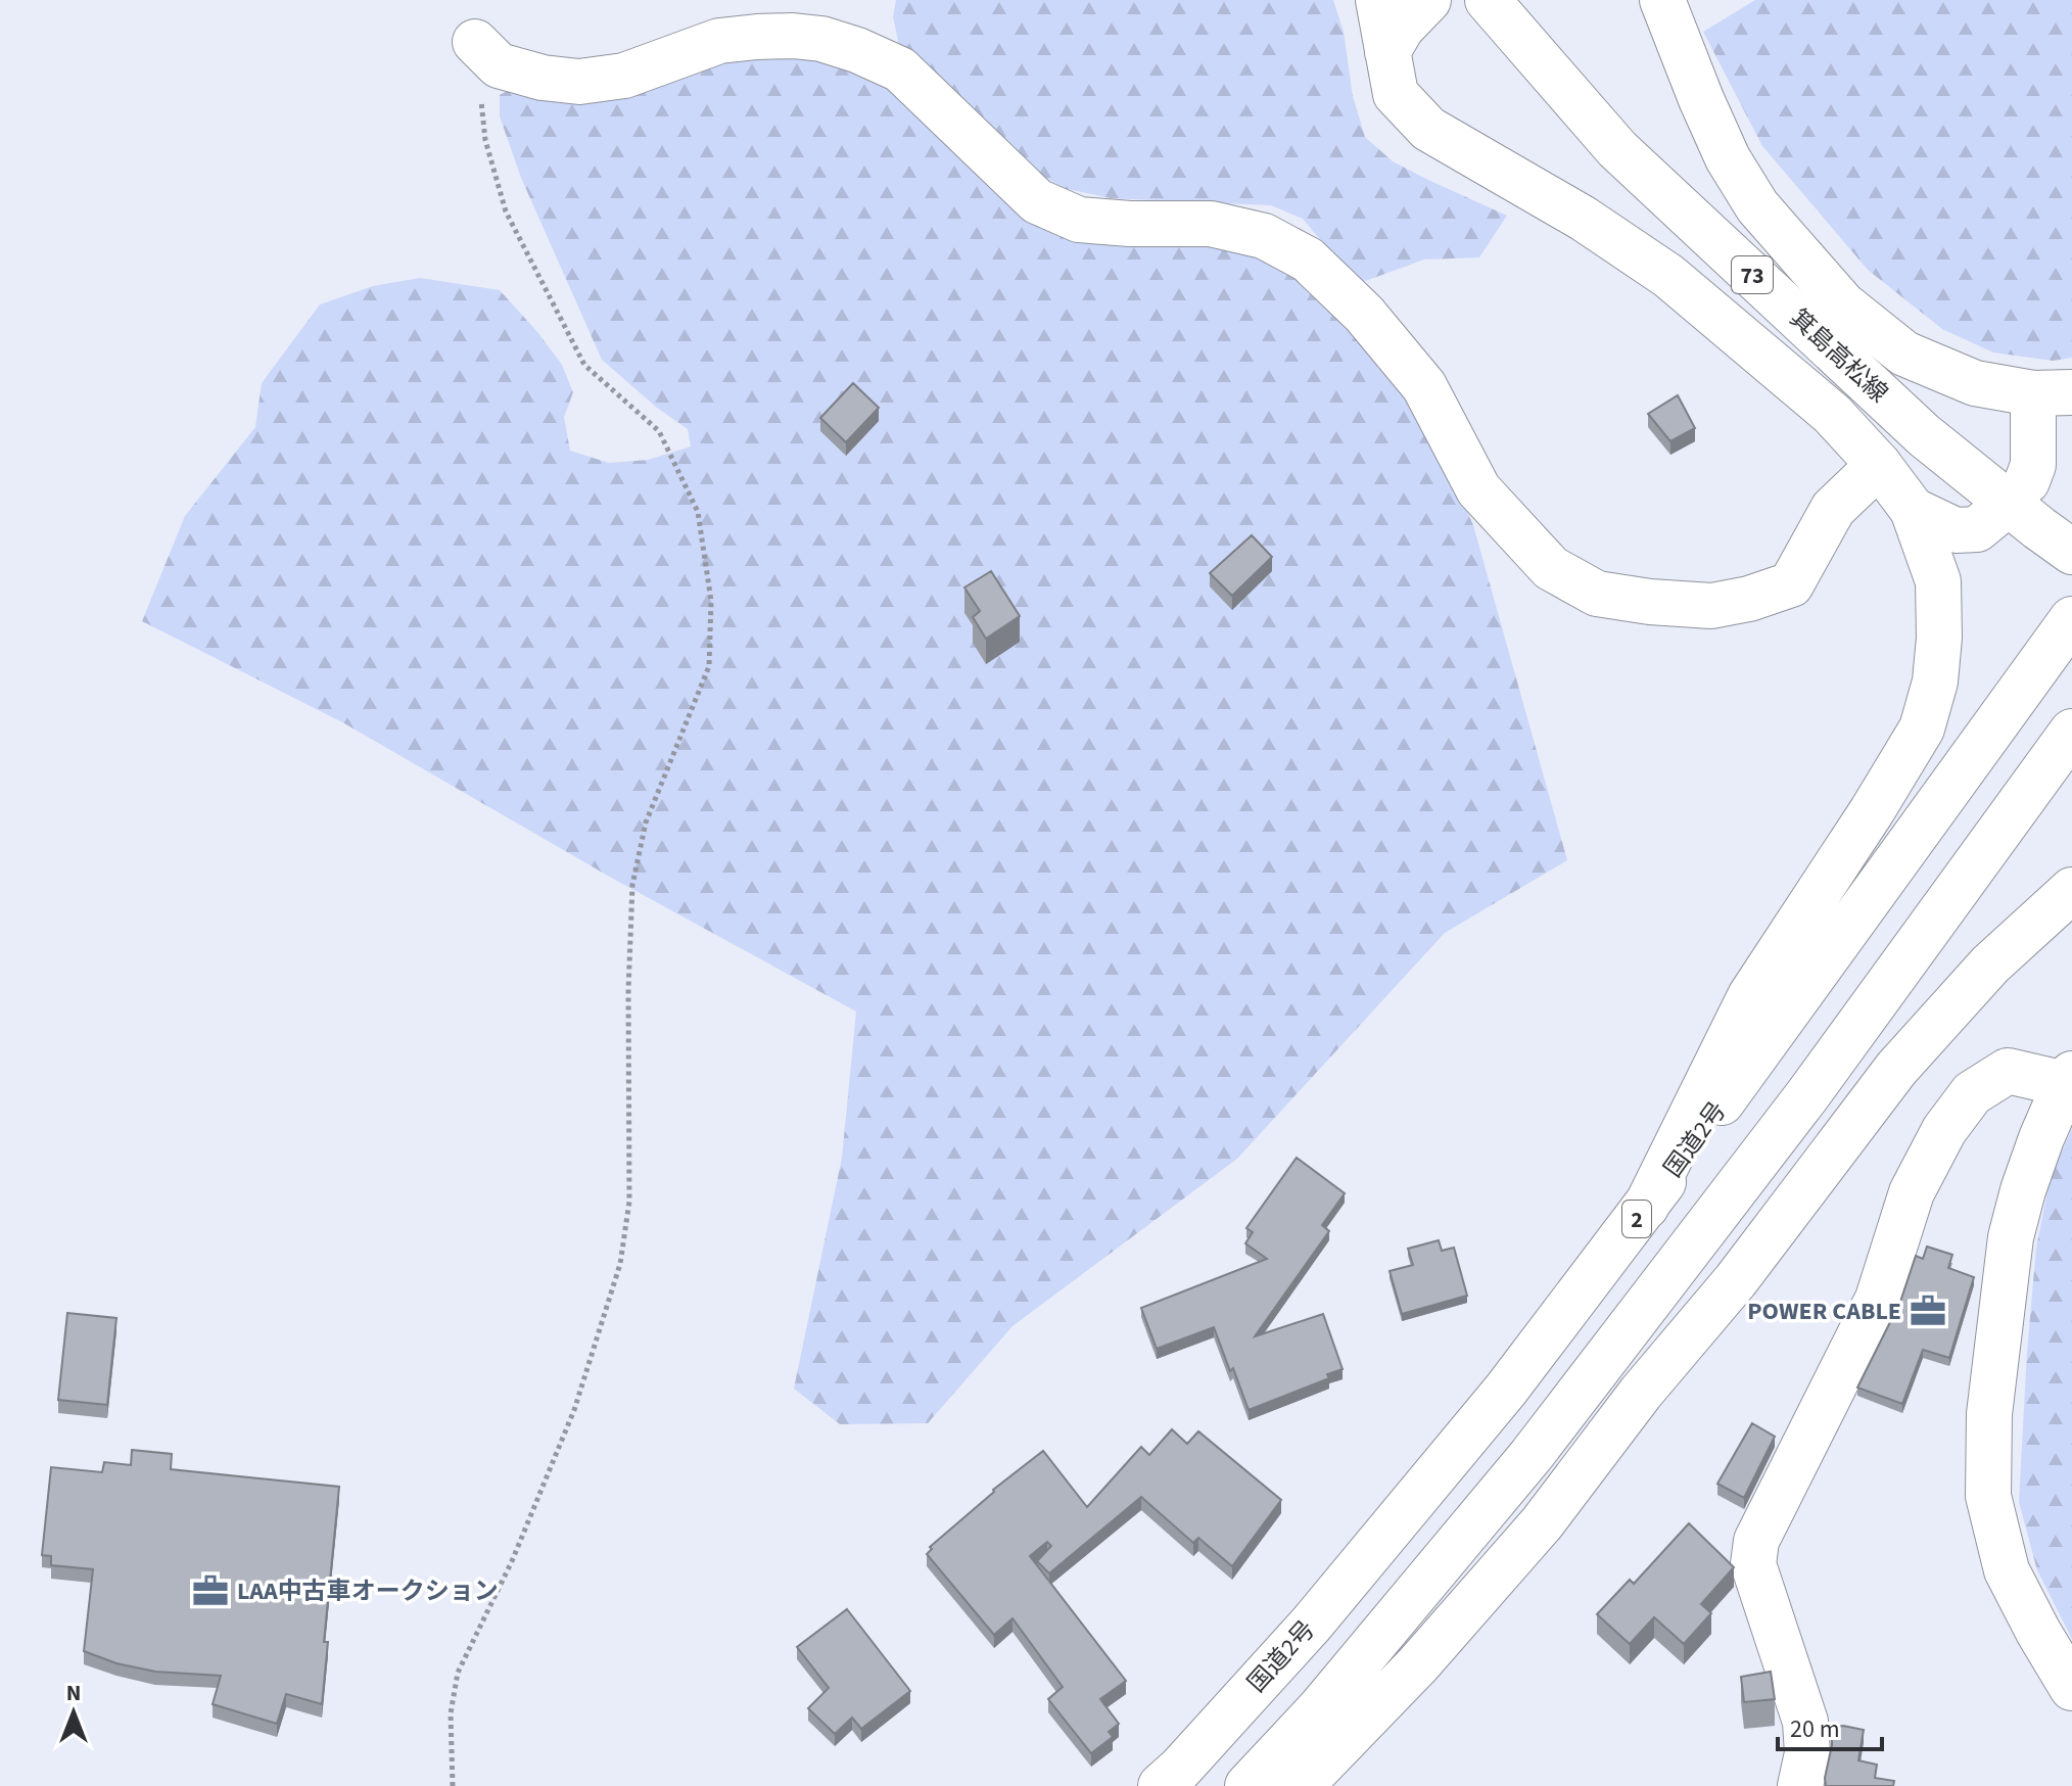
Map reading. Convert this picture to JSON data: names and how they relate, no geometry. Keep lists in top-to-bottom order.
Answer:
{
  "streets": {
    "main road": [
      "73",
      "箕島高松線",
      "国道2号",
      "2"
    ]
  },
  "places": {
    "office": ["POWER CABLE", "LAA中古車オークション"]
  },
  "scale_bar": "20 m",
  "north": "top"
}
